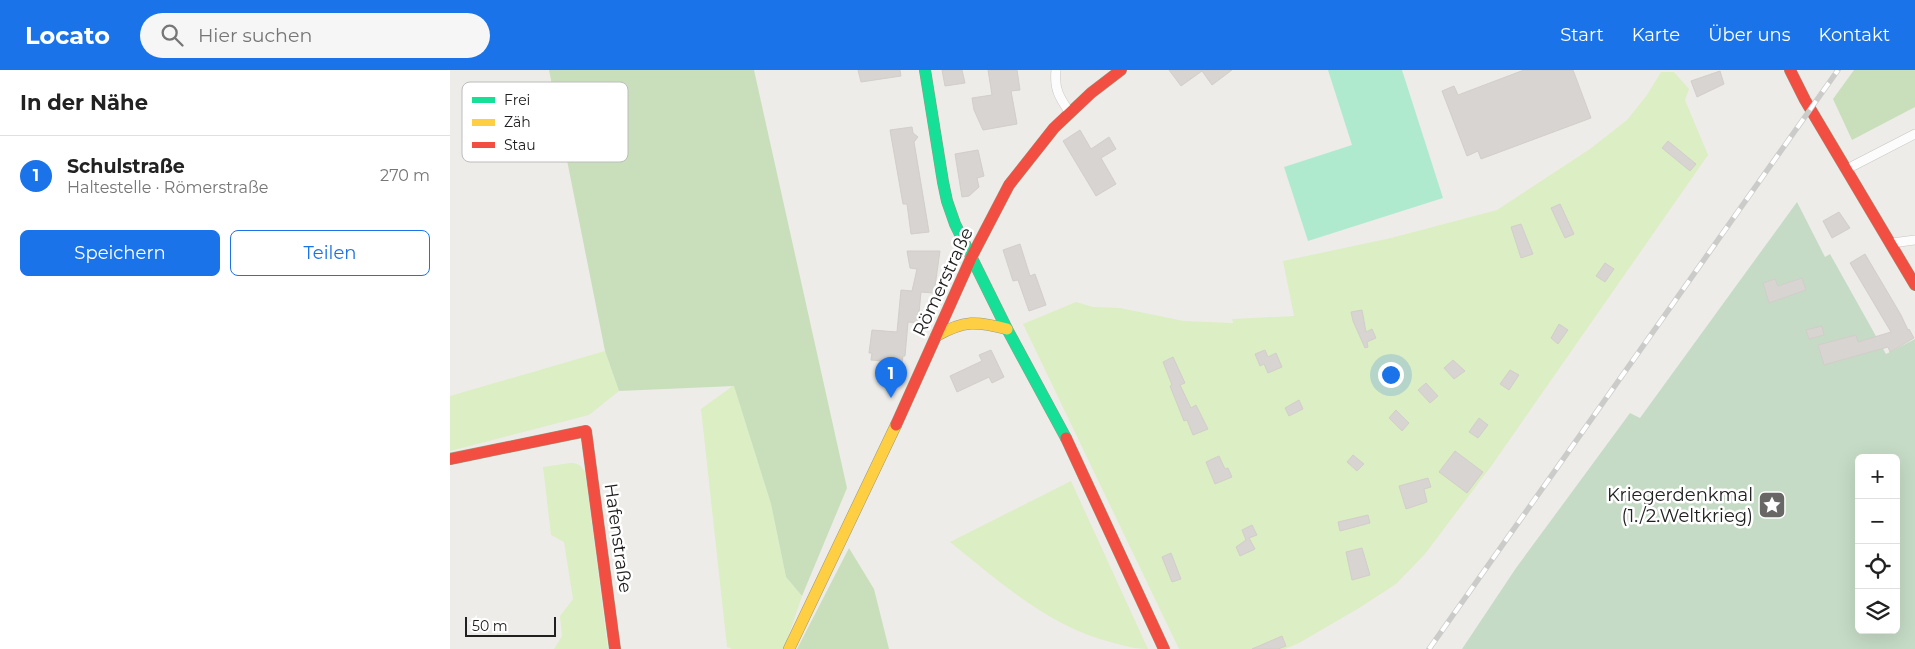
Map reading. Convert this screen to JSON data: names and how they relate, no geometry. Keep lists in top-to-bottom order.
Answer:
{
  "streets": {
    "street": ["Römerstraße", "Hafenstraße"]
  },
  "places": {
    "place": ["Kriegerdenkmal (1./2.Weltkrieg)"]
  },
  "legend": ["Frei", "Zäh", "Stau"],
  "scale_bar": "50 m",
  "page": {
    "header": "Locato",
    "search": "Hier suchen",
    "nav": [
      "Start",
      "Karte",
      "Über uns",
      "Kontakt"
    ],
    "heading": "In der Nähe",
    "list": [
      {
        "mark": "1",
        "name": "Schulstraße",
        "note": "Haltestelle · Römerstraße",
        "value": "270 m"
      }
    ],
    "buttons": ["Speichern", "Teilen"],
    "pins": "1",
    "map_buttons": ["+", "−"],
    "scale": "50 m"
  }
}
